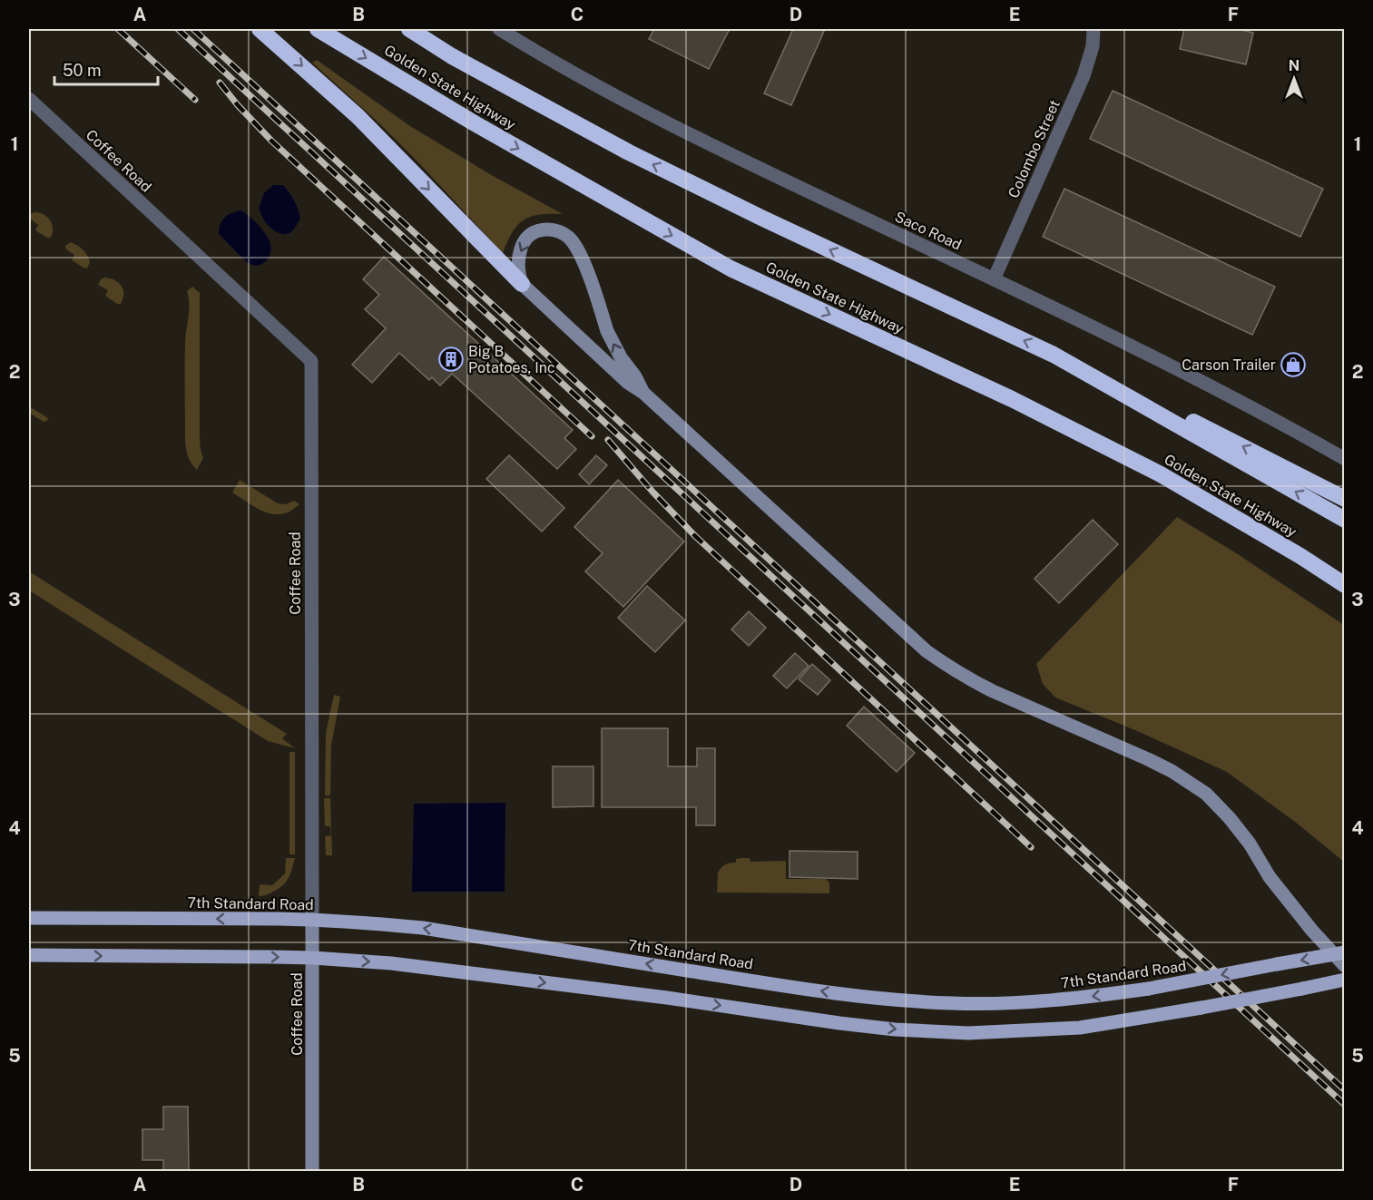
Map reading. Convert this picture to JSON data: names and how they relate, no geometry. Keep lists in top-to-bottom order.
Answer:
{
  "streets": {
    "highway": ["Golden State Highway"],
    "main road": ["Coffee Road", "7th Standard Road"],
    "street": ["Colombo Street", "Saco Road"]
  },
  "crossings": [
    ["Colombo Street", "Saco Road"],
    ["Coffee Road", "7th Standard Road"]
  ],
  "places": {
    "building": ["Big B Potatoes, Inc"],
    "shop": ["Carson Trailer"]
  },
  "scale_bar": "50 m",
  "north": "top",
  "grid": {
    "columns": [
      "A",
      "B",
      "C",
      "D",
      "E",
      "F"
    ],
    "rows": [
      "1",
      "2",
      "3",
      "4",
      "5"
    ]
  }
}
